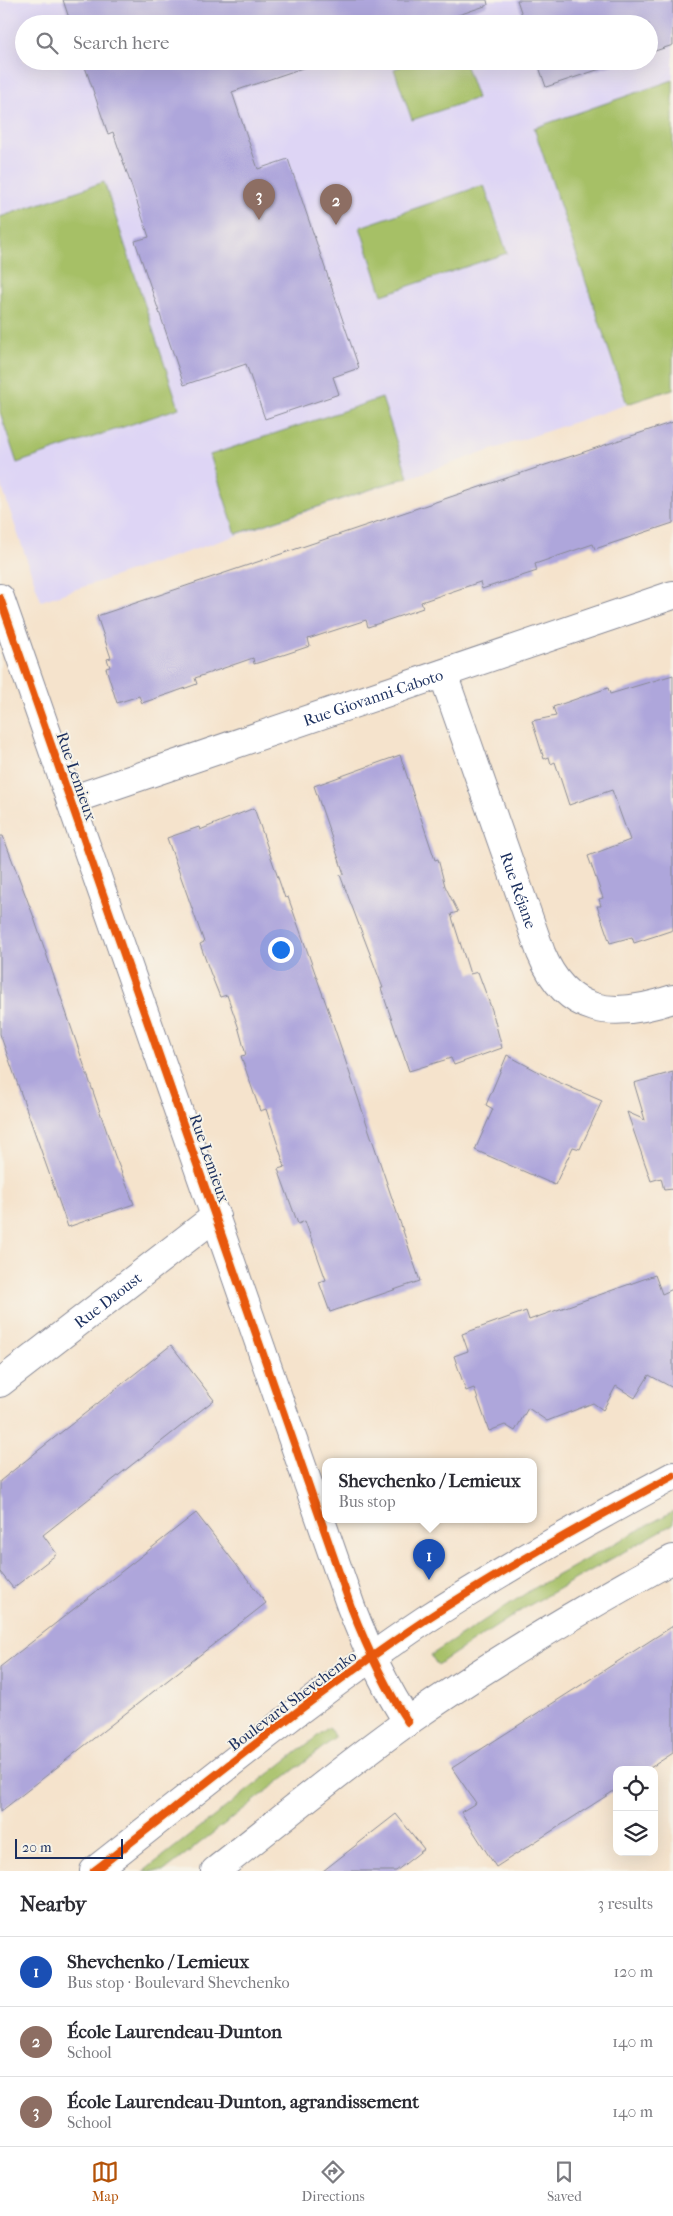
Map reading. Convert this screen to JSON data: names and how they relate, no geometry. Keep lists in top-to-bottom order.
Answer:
{
  "streets": {
    "street": [
      "Rue Giovanni-Caboto",
      "Rue Lemieux",
      "Rue Réjane",
      "Rue Daoust",
      "Boulevard Shevchenko"
    ]
  },
  "crossings": [
    ["Rue Giovanni-Caboto", "Rue Lemieux"],
    ["Rue Giovanni-Caboto", "Rue Réjane"],
    ["Rue Lemieux", "Rue Daoust"],
    ["Rue Lemieux", "Boulevard Shevchenko"]
  ],
  "scale_bar": "20 m",
  "page": {
    "search": "Search here",
    "pins": ["3", "2", "1"],
    "popup": ["Shevchenko / Lemieux", "Bus stop"],
    "scale": "20 m",
    "heading": ["Nearby", "3 results"],
    "list": [
      {
        "mark": "1",
        "name": "Shevchenko / Lemieux",
        "note": "Bus stop · Boulevard Shevchenko",
        "value": "120 m"
      },
      {
        "mark": "2",
        "name": "École Laurendeau-Dunton",
        "note": "School",
        "value": "140 m"
      },
      {
        "mark": "3",
        "name": "École Laurendeau-Dunton, agrandissement",
        "note": "School",
        "value": "140 m"
      }
    ],
    "nav": ["Map", "Directions", "Saved"]
  }
}
